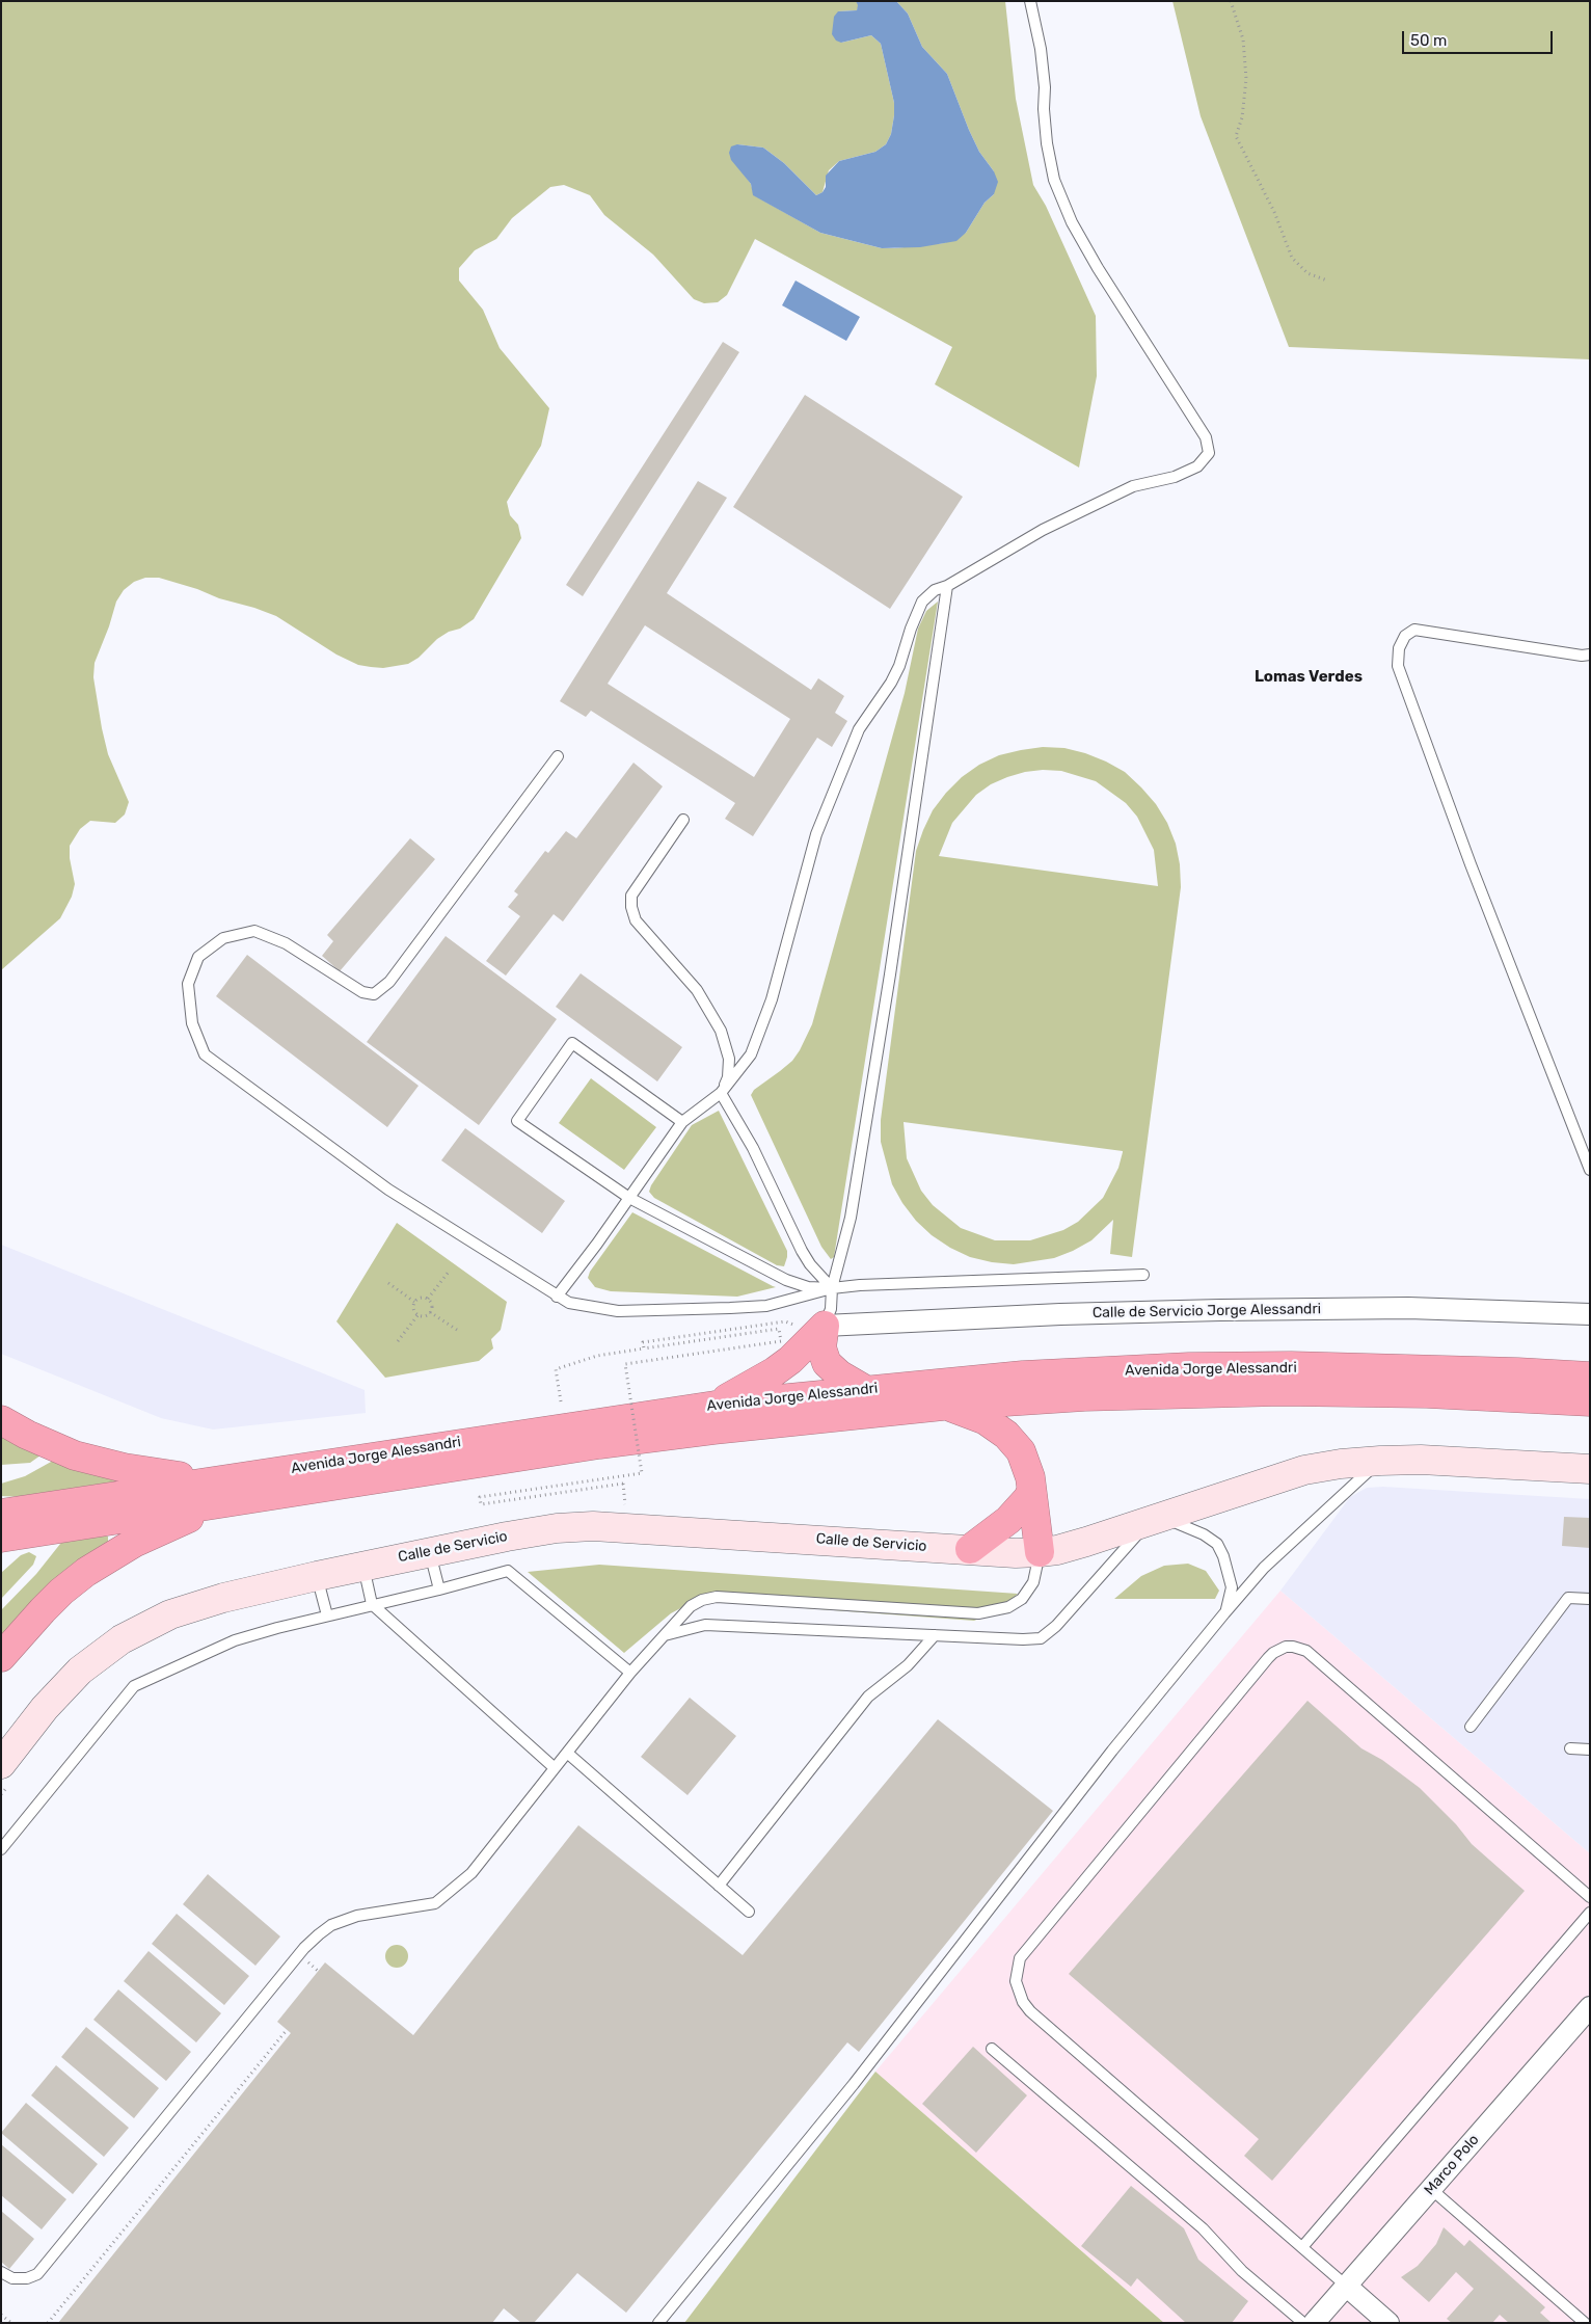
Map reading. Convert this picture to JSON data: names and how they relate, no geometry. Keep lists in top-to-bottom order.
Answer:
{
  "streets": {
    "highway": ["Avenida Jorge Alessandri"],
    "street": ["Calle de Servicio Jorge Alessandri", "Calle de Servicio", "Marco Polo"]
  },
  "districts": ["Lomas Verdes"],
  "scale_bar": "50 m"
}
